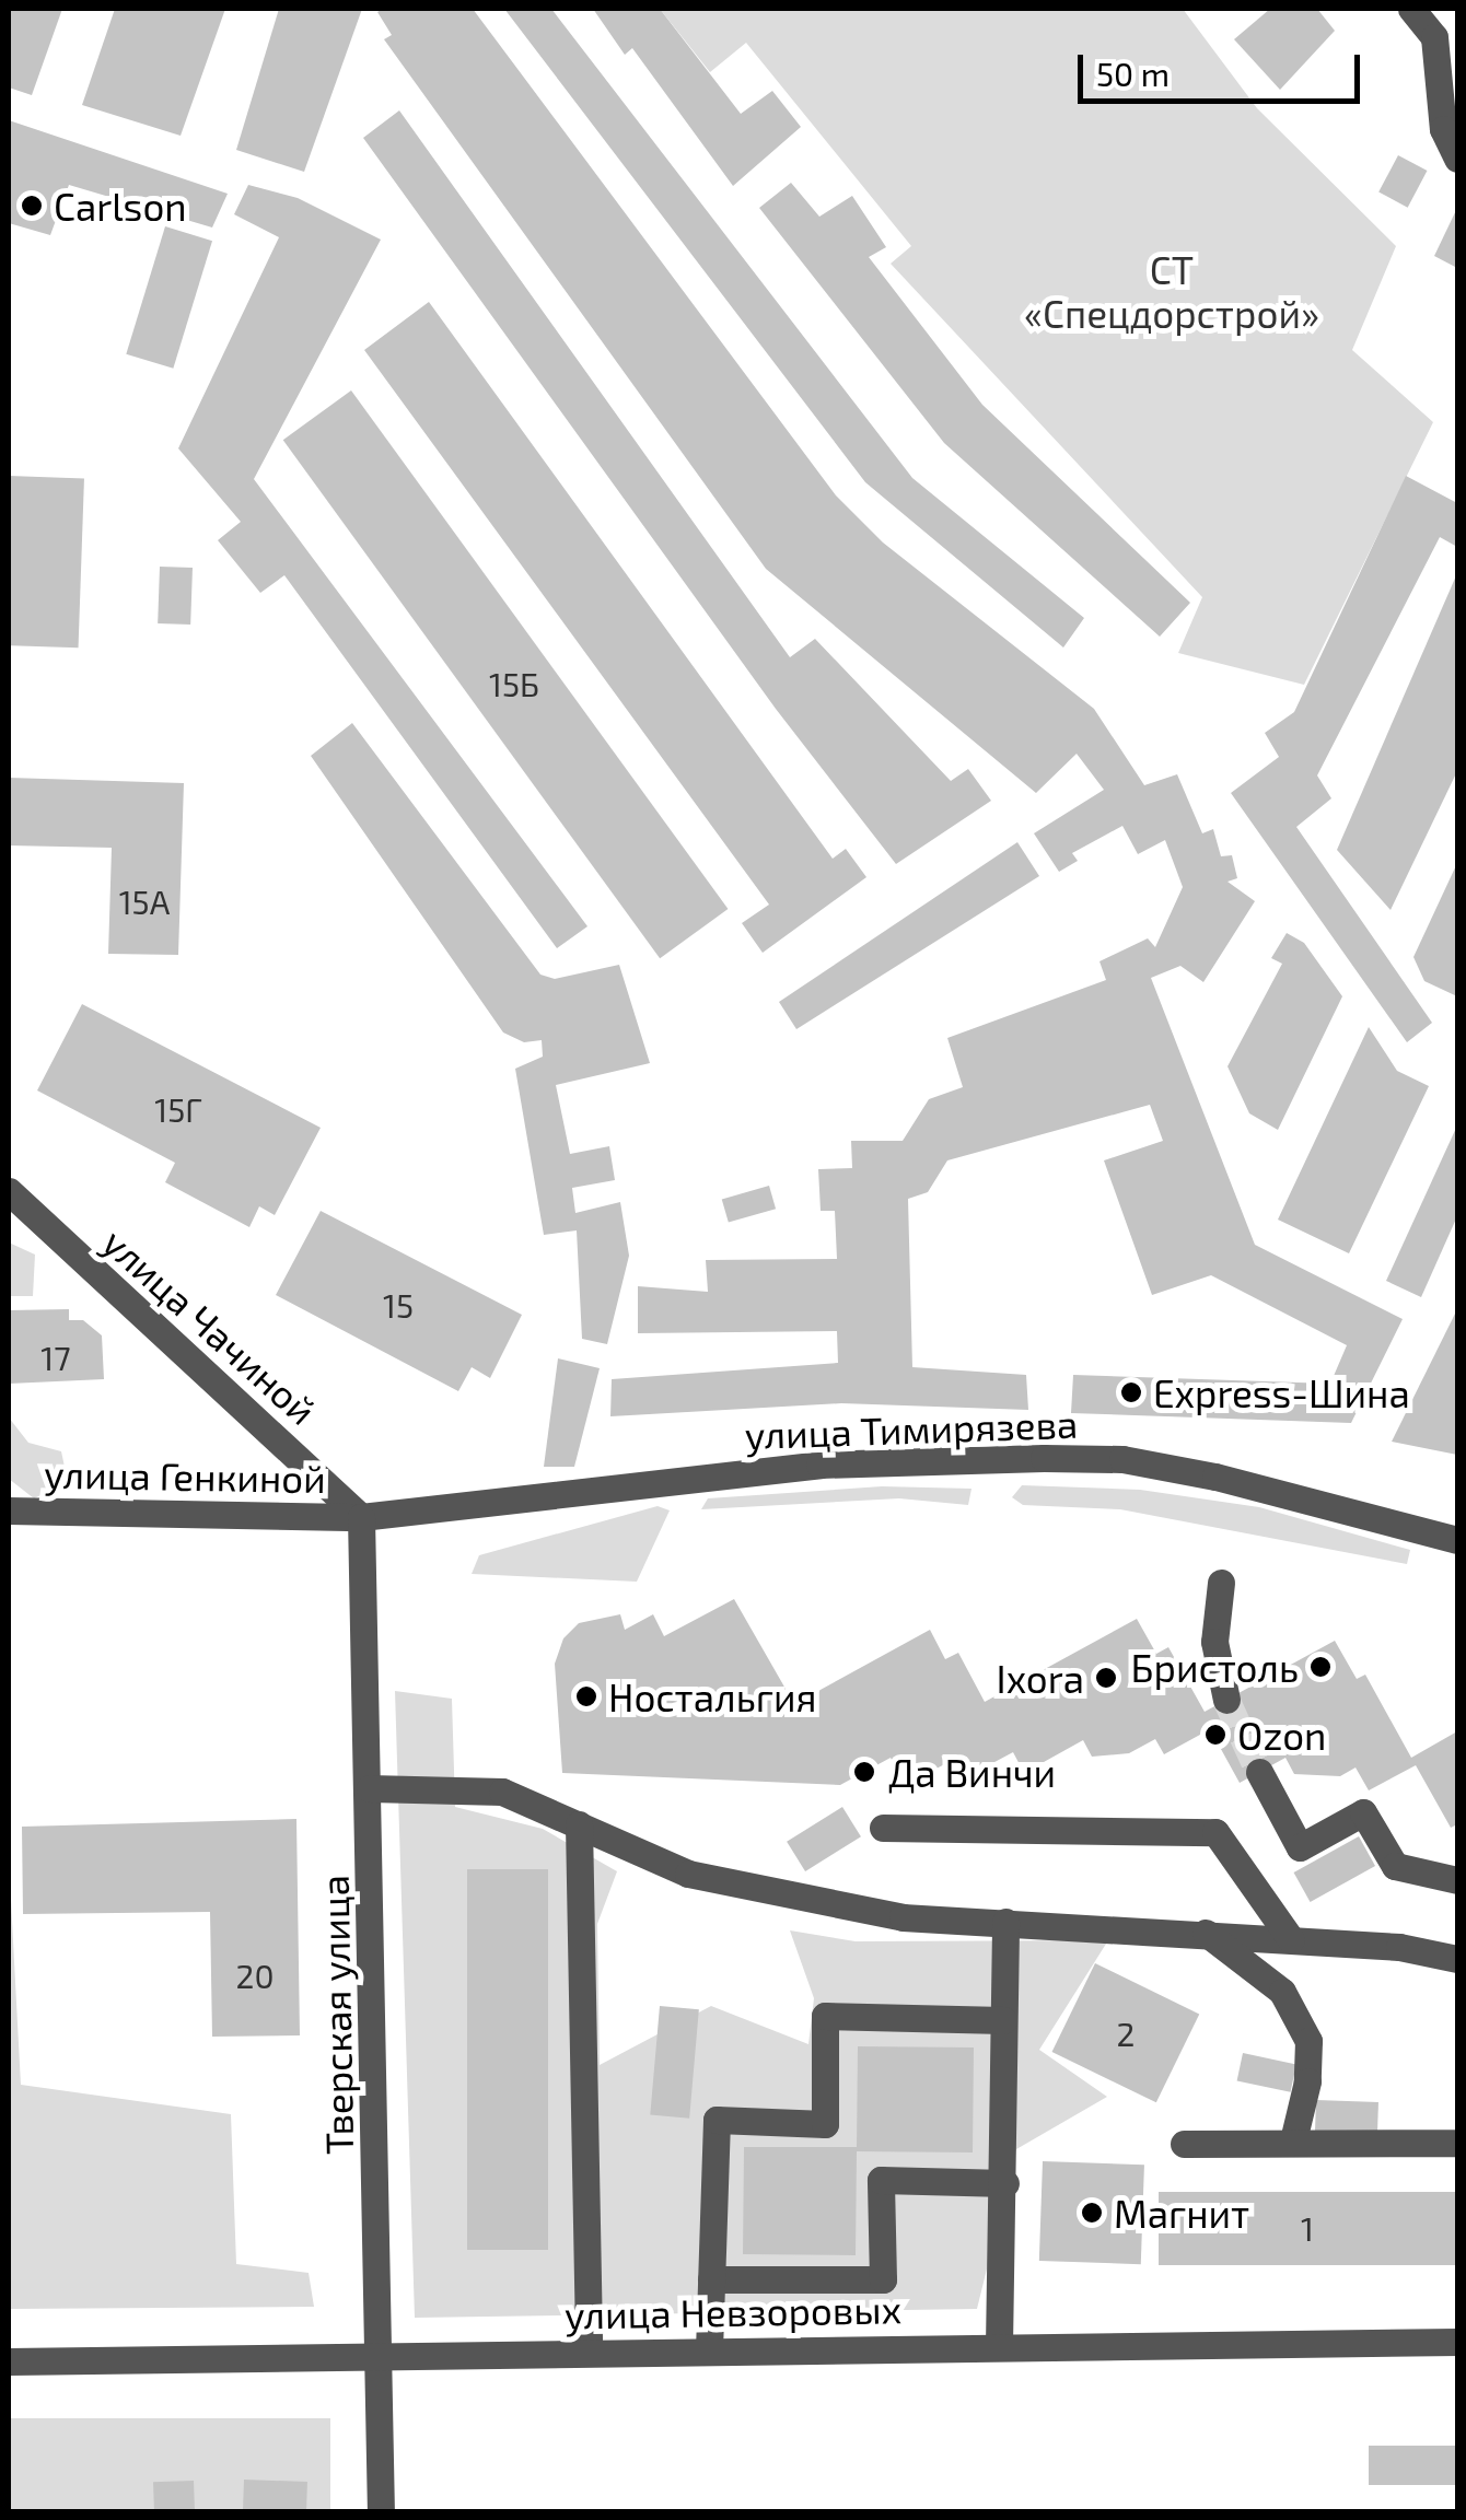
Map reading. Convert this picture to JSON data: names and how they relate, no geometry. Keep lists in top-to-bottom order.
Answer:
{
  "streets": {
    "street": [
      "улица Чачиной",
      "улица Тимирязева",
      "улица Генкиной",
      "Тверская улица",
      "улица Невзоровых"
    ]
  },
  "crossings": [
    ["улица Чачиной", "улица Тимирязева"],
    ["улица Чачиной", "улица Генкиной"],
    ["улица Чачиной", "Тверская улица"],
    ["улица Тимирязева", "улица Генкиной"],
    ["улица Тимирязева", "Тверская улица"],
    ["улица Генкиной", "Тверская улица"],
    ["Тверская улица", "улица Невзоровых"]
  ],
  "parks": ["СТ «Спецдорстрой»"],
  "places": [
    "Carlson",
    "Express-Шина",
    "Бристоль",
    "Ixora",
    "Ностальгия",
    "Ozon",
    "Да Винчи",
    "Магнит"
  ],
  "house_numbers": [
    "15Б",
    "15А",
    "15Г",
    "15",
    "17",
    "20",
    "2",
    "1"
  ],
  "scale_bar": "50 m"
}
